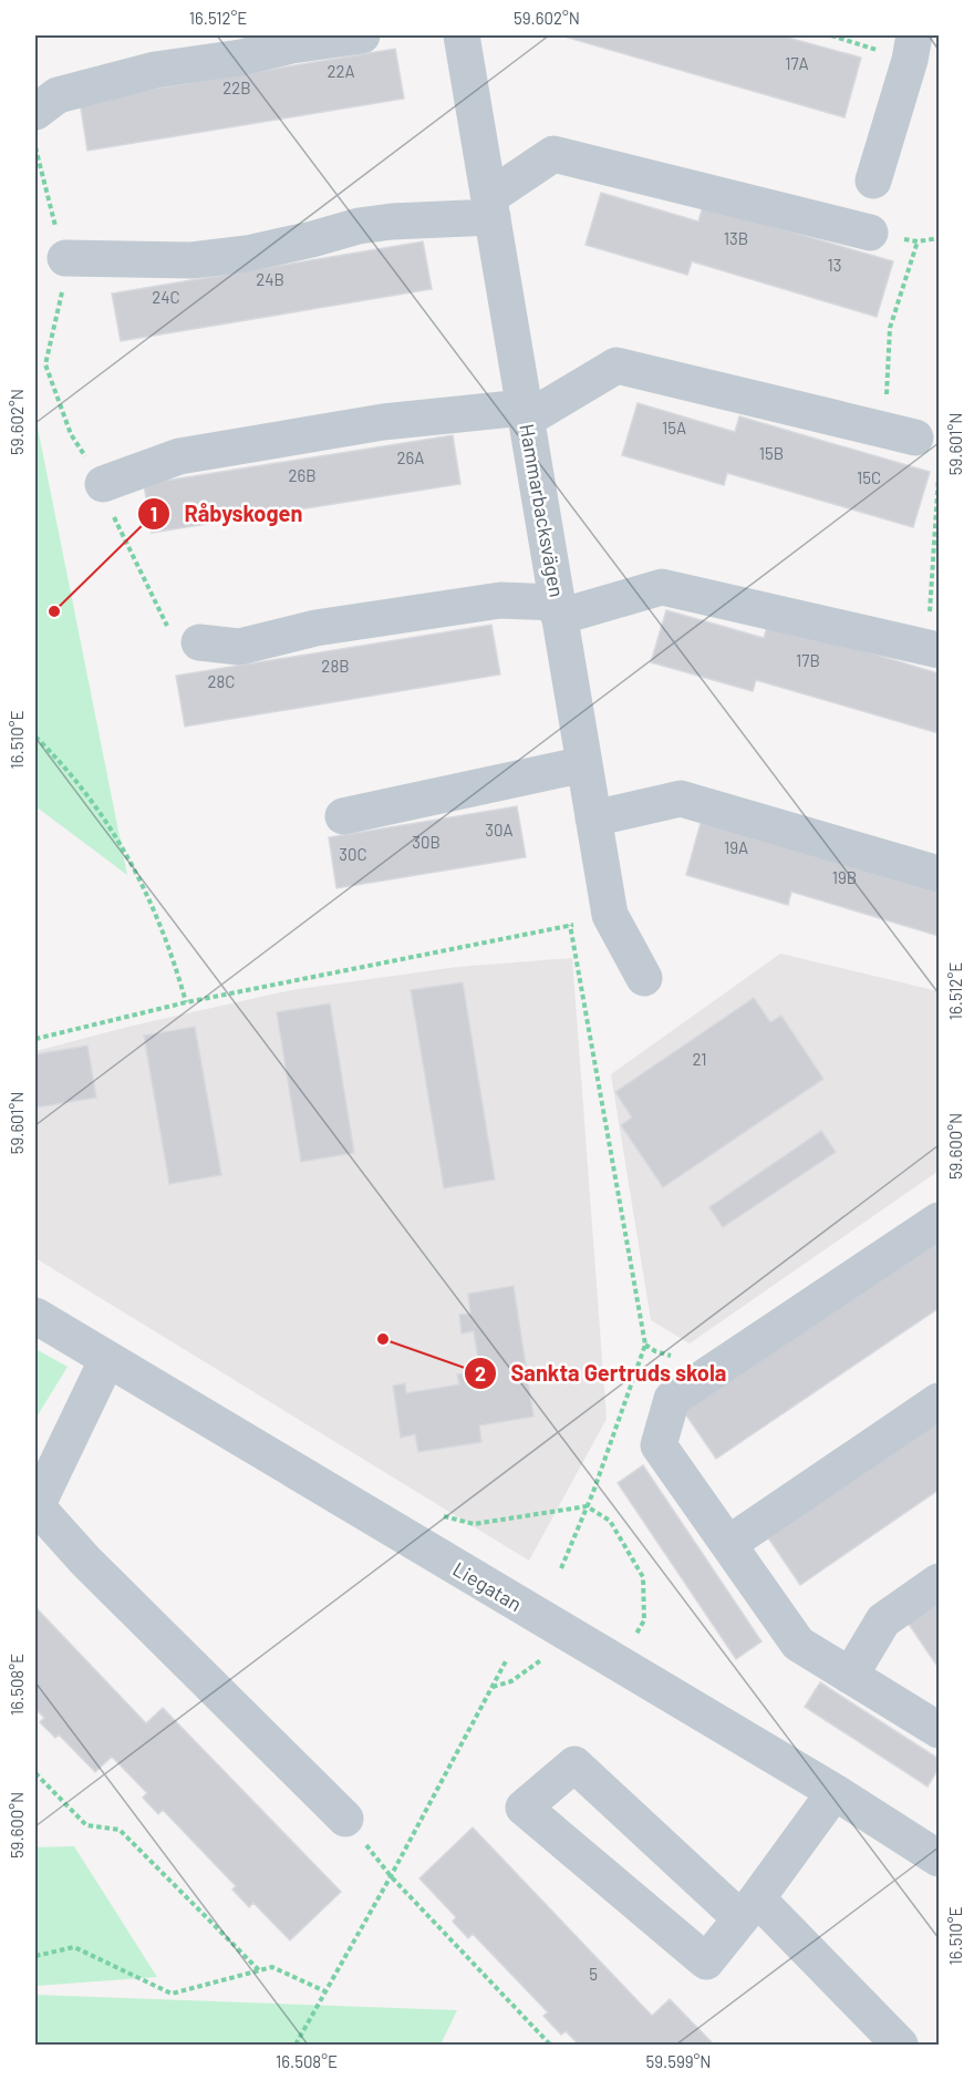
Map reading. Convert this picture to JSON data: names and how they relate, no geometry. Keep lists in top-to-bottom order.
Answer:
{
  "streets": {
    "street": ["Hammarbacksvägen", "Liegatan"]
  },
  "places": ["Råbyskogen", "Sankta Gertruds skola"],
  "house_numbers": [
    "17A",
    "22A",
    "22B",
    "13B",
    "13",
    "24B",
    "24C",
    "15A",
    "15B",
    "26A",
    "26B",
    "15C",
    "17B",
    "28B",
    "28C",
    "30A",
    "30B",
    "19A",
    "30C",
    "19B",
    "21",
    "5"
  ],
  "coordinates": [
    "16.512°E",
    "59.602°N",
    "59.601°N",
    "16.510°E",
    "59.600°N",
    "16.508°E",
    "59.599°N"
  ]
}
